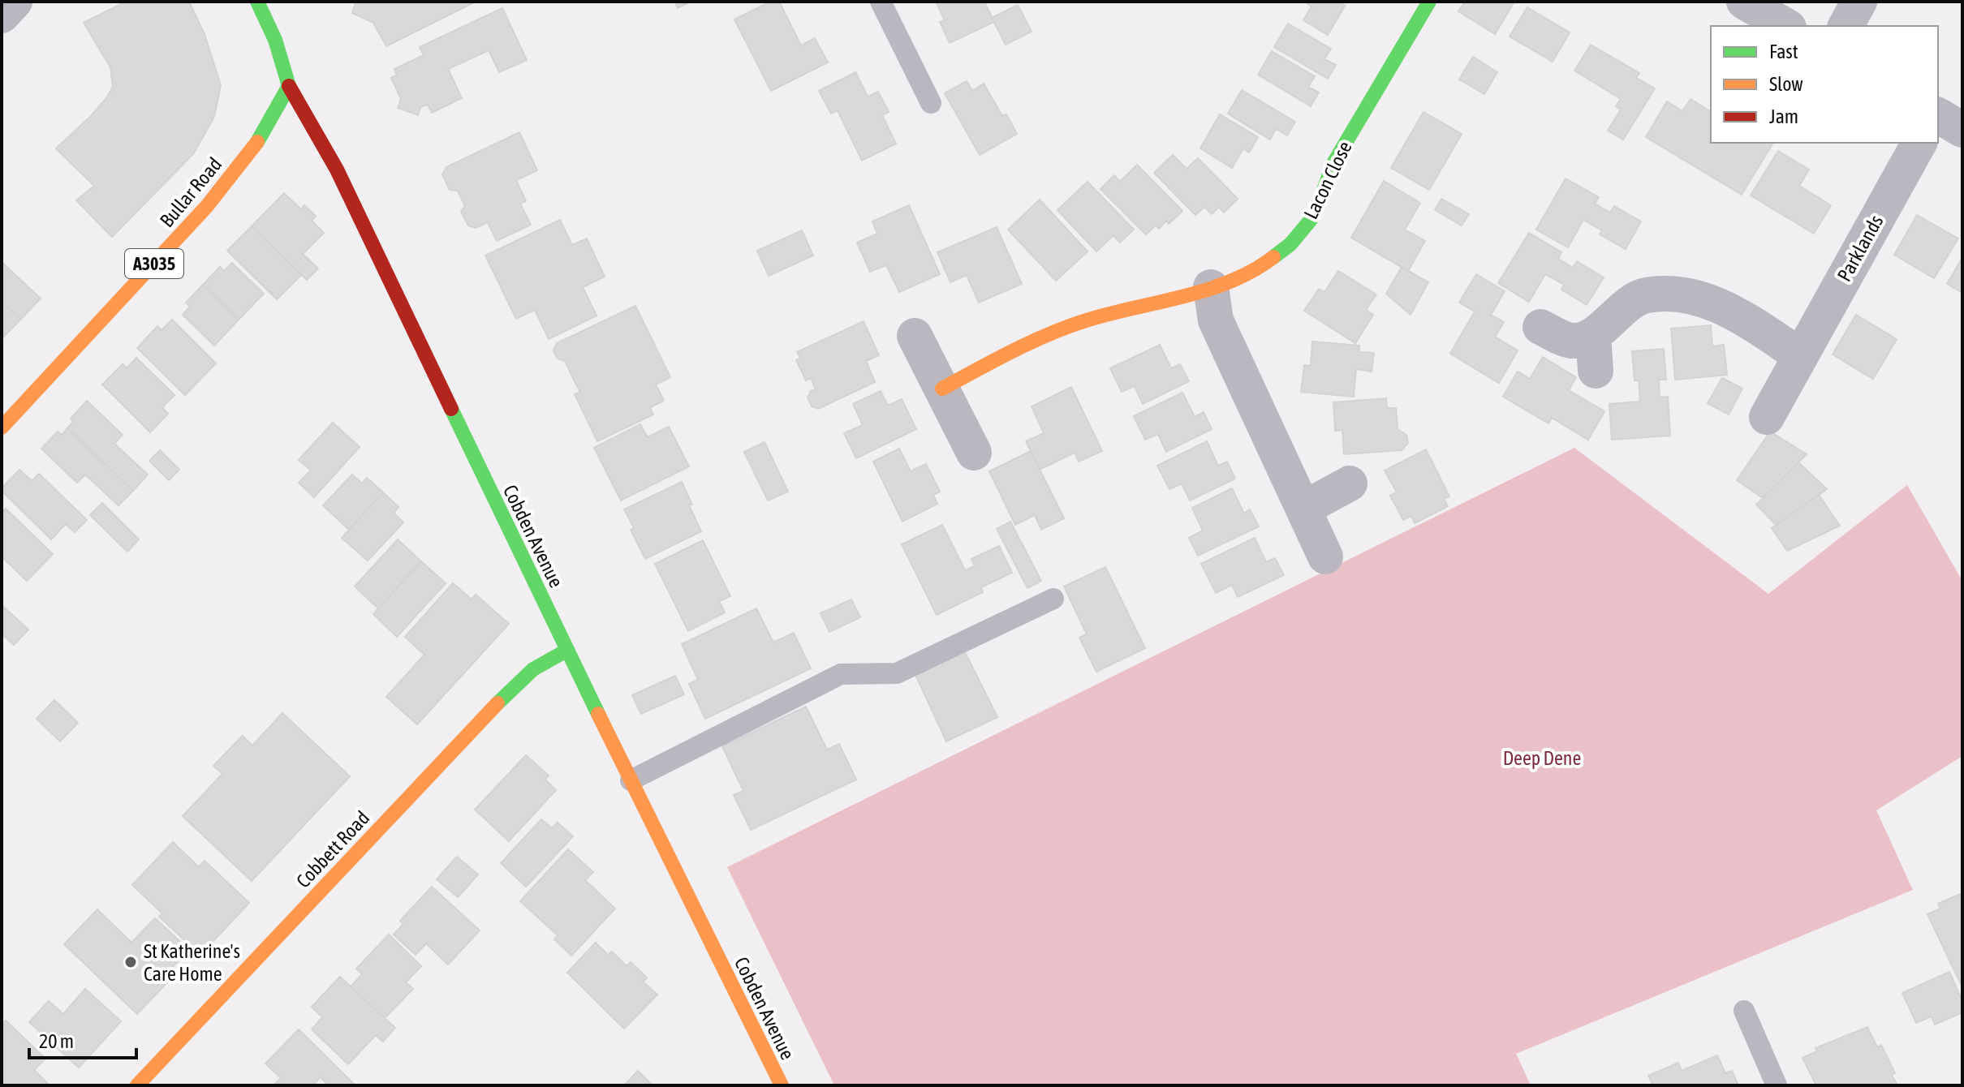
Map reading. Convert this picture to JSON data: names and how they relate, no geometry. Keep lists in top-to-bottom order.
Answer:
{
  "streets": {
    "street": [
      "Lacon Close",
      "Bullar Road",
      "Parklands",
      "A3035",
      "Cobden Avenue",
      "Cobbett Road"
    ]
  },
  "crossings": [
    ["Bullar Road", "Cobden Avenue"],
    ["Cobden Avenue", "Cobbett Road"]
  ],
  "parks": ["Deep Dene"],
  "places": ["St Katherine's Care Home"],
  "legend": ["Fast", "Slow", "Jam"],
  "scale_bar": "20 m"
}
